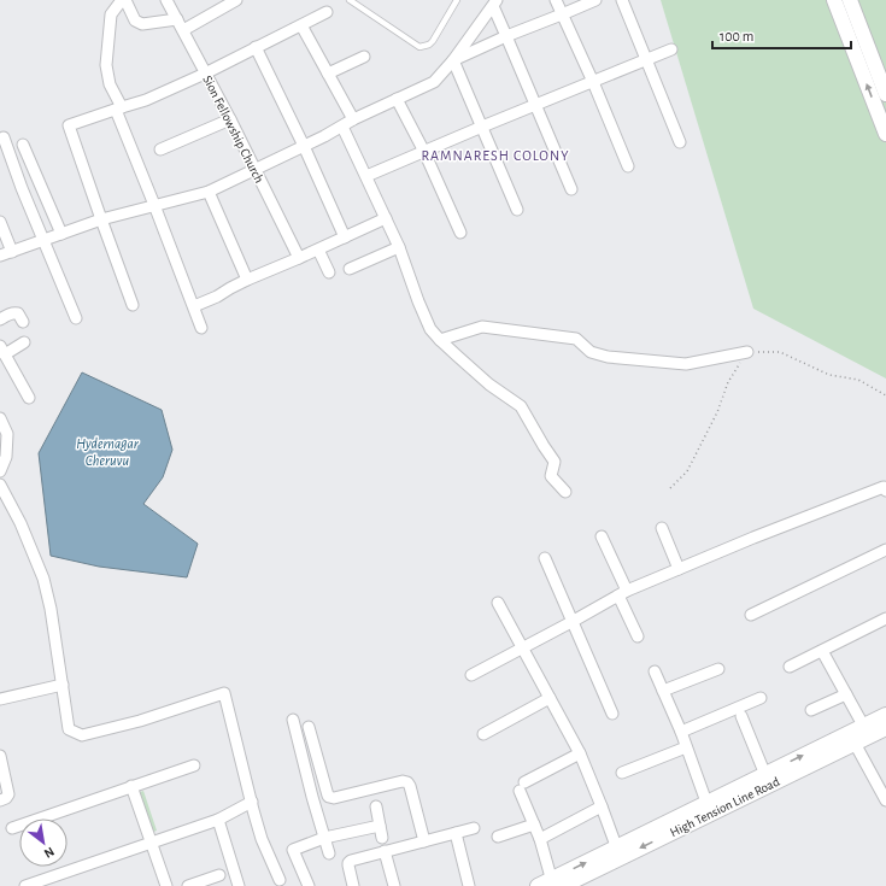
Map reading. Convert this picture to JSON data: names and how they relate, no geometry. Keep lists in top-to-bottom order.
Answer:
{
  "streets": {
    "main road": ["High Tension Line Road"],
    "street": ["Sion Fellowship Church"]
  },
  "districts": ["RAMNARESH COLONY"],
  "water": ["Hydernagar Cheruvu"],
  "scale_bar": "100 m",
  "north": "bottom right"
}
